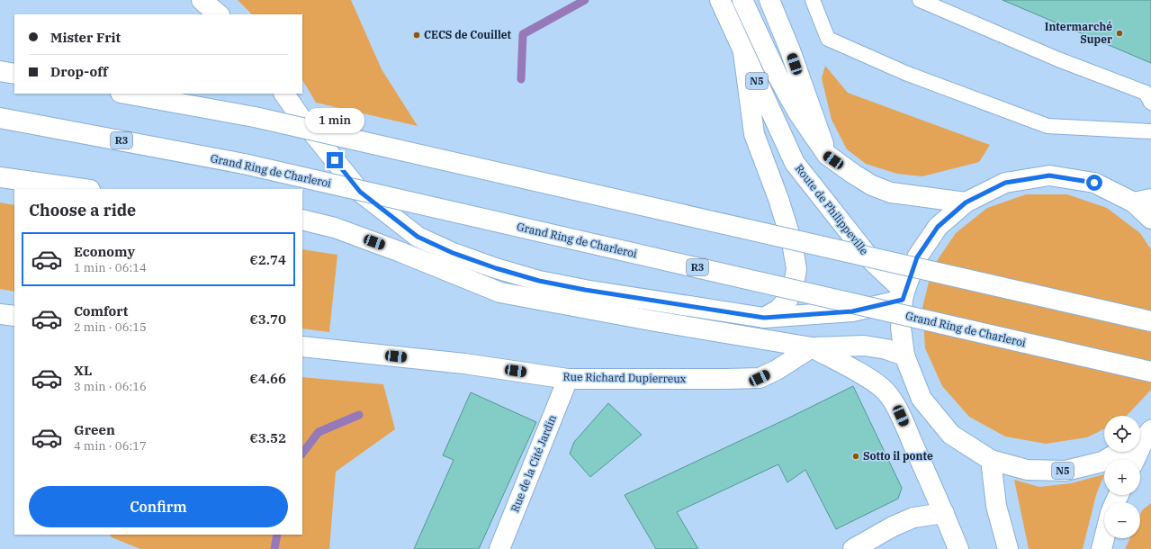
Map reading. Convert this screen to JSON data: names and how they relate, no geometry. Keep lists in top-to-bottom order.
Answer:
{
  "streets": {
    "main road": [
      "N5",
      "R3",
      "Grand Ring de Charleroi",
      "Route de Philippeville",
      "Rue Richard Dupierreux",
      "Rue de la Cité Jardin"
    ]
  },
  "crossings": [
    ["N5", "Route de Philippeville"],
    ["Rue Richard Dupierreux", "Rue de la Cité Jardin"]
  ],
  "places": ["Intermarché Super", "CECS de Couillet", "Sotto il ponte"],
  "page": {
    "banner": ["Mister Frit", "Drop-off"],
    "bubble": "1 min",
    "heading": "Choose a ride",
    "list": [
      {
        "name": "Economy",
        "note": "1 min · 06:14",
        "value": "€2.74"
      },
      {
        "name": "Comfort",
        "note": "2 min · 06:15",
        "value": "€3.70"
      },
      {
        "name": "XL",
        "note": "3 min · 06:16",
        "value": "€4.66"
      },
      {
        "name": "Green",
        "note": "4 min · 06:17",
        "value": "€3.52"
      }
    ],
    "map_buttons": ["+", "−"],
    "buttons": "Confirm"
  }
}
